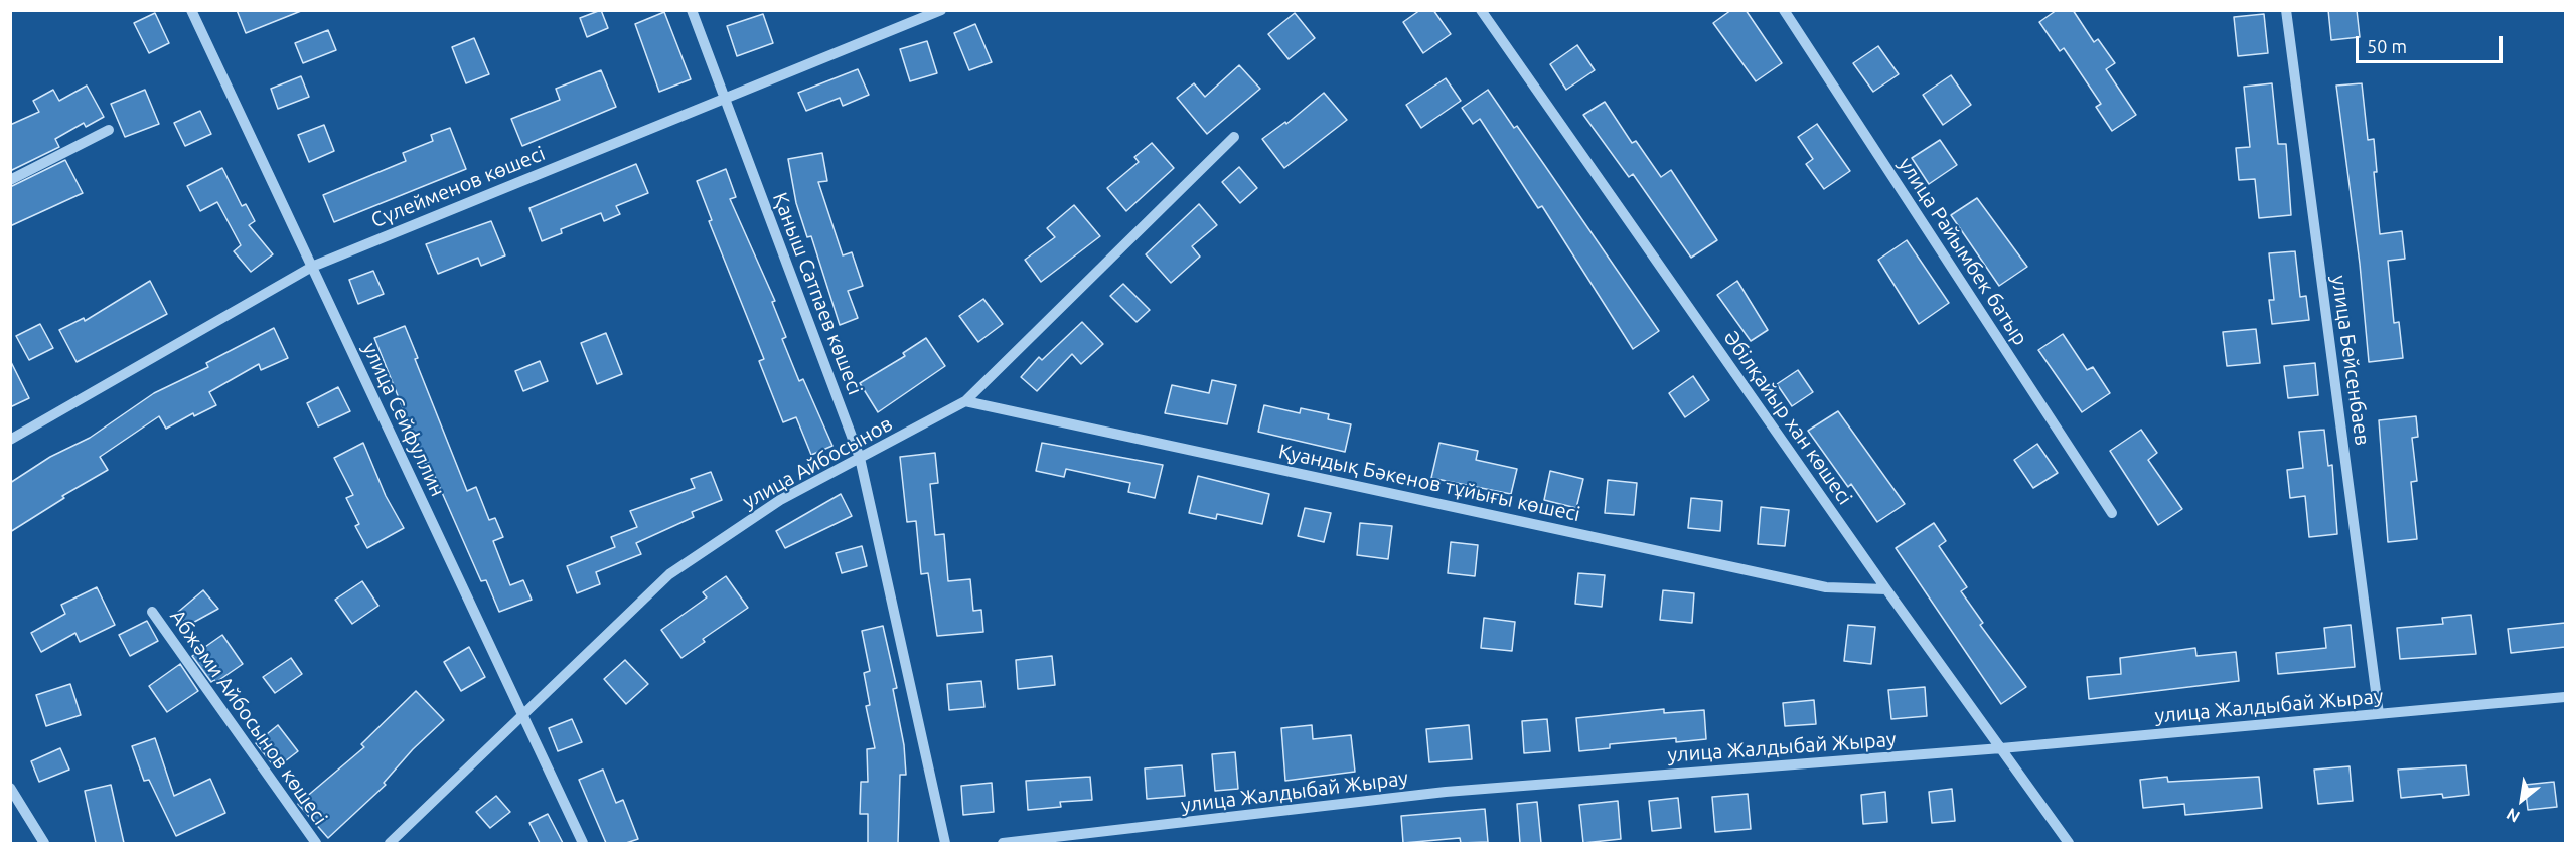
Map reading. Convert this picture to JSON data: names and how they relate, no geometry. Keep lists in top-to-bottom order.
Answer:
{
  "streets": {
    "street": [
      "Сүлейменов көшесі",
      "улица Райымбек батыр",
      "Қаныш Сатпаев көшесі",
      "улица Бейсенбаев",
      "Әбілқайыр хан көшесі",
      "улица Сейфуллин",
      "улица Айбосынов",
      "Қуандық Бәкенов тұйығы көшесі",
      "улица Жалдыбай Жырау",
      "Абжәми Айбосынов көшесі"
    ]
  },
  "crossings": [
    ["Сүлейменов көшесі", "Қаныш Сатпаев көшесі"],
    ["Сүлейменов көшесі", "улица Сейфуллин"],
    ["Қаныш Сатпаев көшесі", "улица Айбосынов"],
    ["улица Бейсенбаев", "улица Жалдыбай Жырау"],
    ["Әбілқайыр хан көшесі", "Қуандық Бәкенов тұйығы көшесі"],
    ["Әбілқайыр хан көшесі", "улица Жалдыбай Жырау"],
    ["улица Сейфуллин", "улица Айбосынов"],
    ["улица Айбосынов", "Қуандық Бәкенов тұйығы көшесі"]
  ],
  "scale_bar": "50 m",
  "north": "bottom left"
}
